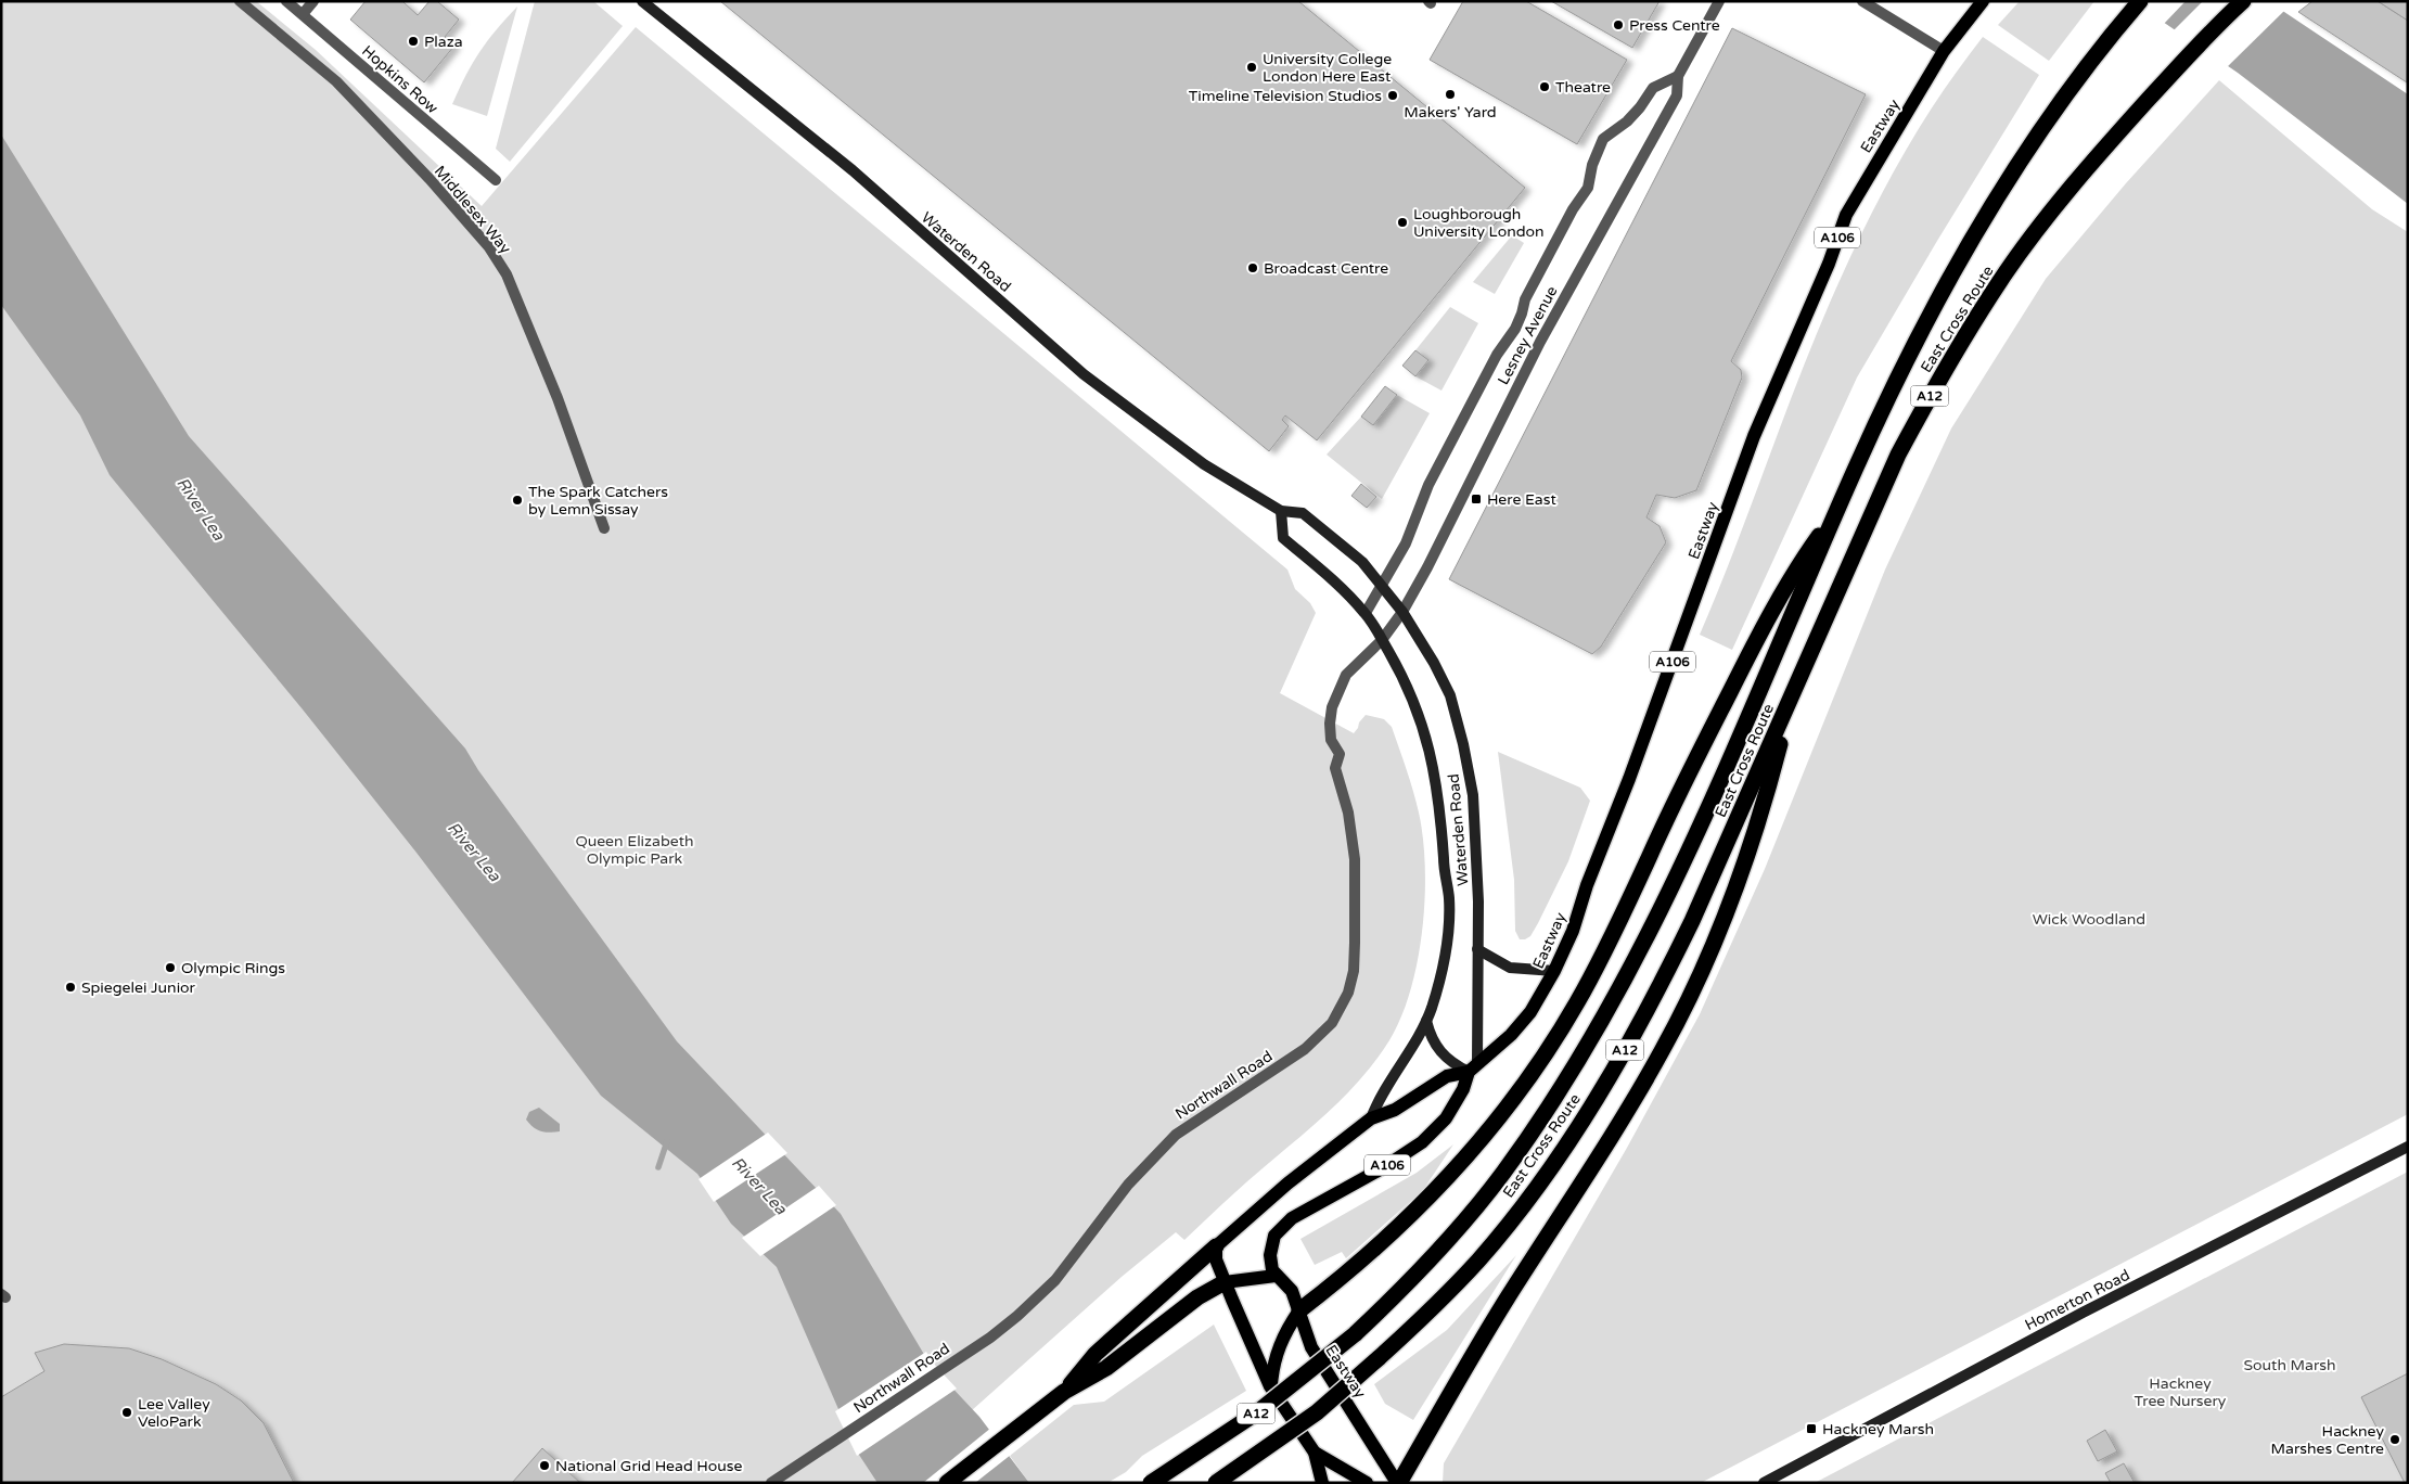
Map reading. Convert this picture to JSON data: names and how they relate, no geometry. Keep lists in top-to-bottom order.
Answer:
{
  "streets": {
    "highway": ["East Cross Route", "A12"],
    "main road": ["Eastway", "A106"],
    "street": [
      "Hopkins Row",
      "Middlesex Way",
      "Waterden Road",
      "Lesney Avenue",
      "Northwall Road",
      "Homerton Road"
    ]
  },
  "crossings": [
    ["Eastway", "A106"],
    ["Eastway", "Waterden Road"],
    ["Eastway", "A12"],
    ["A106", "Waterden Road"],
    ["Waterden Road", "Lesney Avenue"],
    ["Waterden Road", "Northwall Road"],
    ["East Cross Route", "A12"],
    ["Lesney Avenue", "Northwall Road"]
  ],
  "water": ["River Lea"],
  "parks": [
    "Queen Elizabeth Olympic Park",
    "Wick Woodland",
    "South Marsh",
    "Hackney Tree Nursery"
  ],
  "places": {
    "other": [
      "Press Centre",
      "Plaza",
      "University College London Here East",
      "Theatre",
      "Makers' Yard",
      "Timeline Television Studios",
      "Loughborough University London",
      "Broadcast Centre",
      "The Spark Catchers by Lemn Sissay",
      "Olympic Rings",
      "Spiegelei Junior",
      "Lee Valley VeloPark",
      "Hackney Marshes Centre",
      "National Grid Head House"
    ],
    "transit": ["Here East", "Hackney Marsh"]
  }
}
